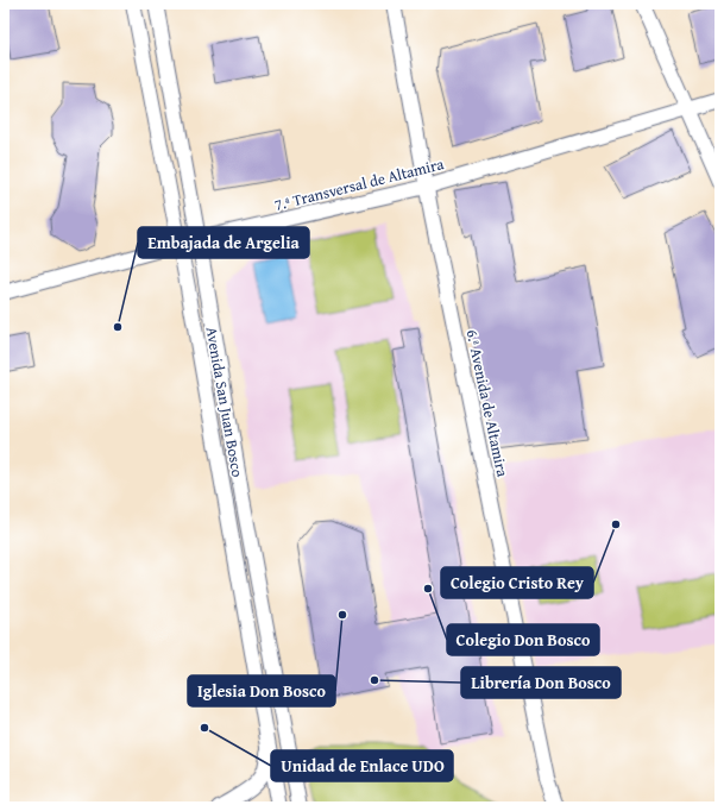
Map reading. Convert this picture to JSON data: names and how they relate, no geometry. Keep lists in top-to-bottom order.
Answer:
{
  "streets": {
    "street": ["7.ª Transversal de Altamira", "Avenida San Juan Bosco", "6.ª Avenida de Altamira"]
  },
  "crossings": [
    ["7.ª Transversal de Altamira", "Avenida San Juan Bosco"],
    ["7.ª Transversal de Altamira", "6.ª Avenida de Altamira"]
  ],
  "places": [
    "Embajada de Argelia",
    "Colegio Cristo Rey",
    "Colegio Don Bosco",
    "Iglesia Don Bosco",
    "Librería Don Bosco",
    "Unidad de Enlace UDO"
  ]
}
